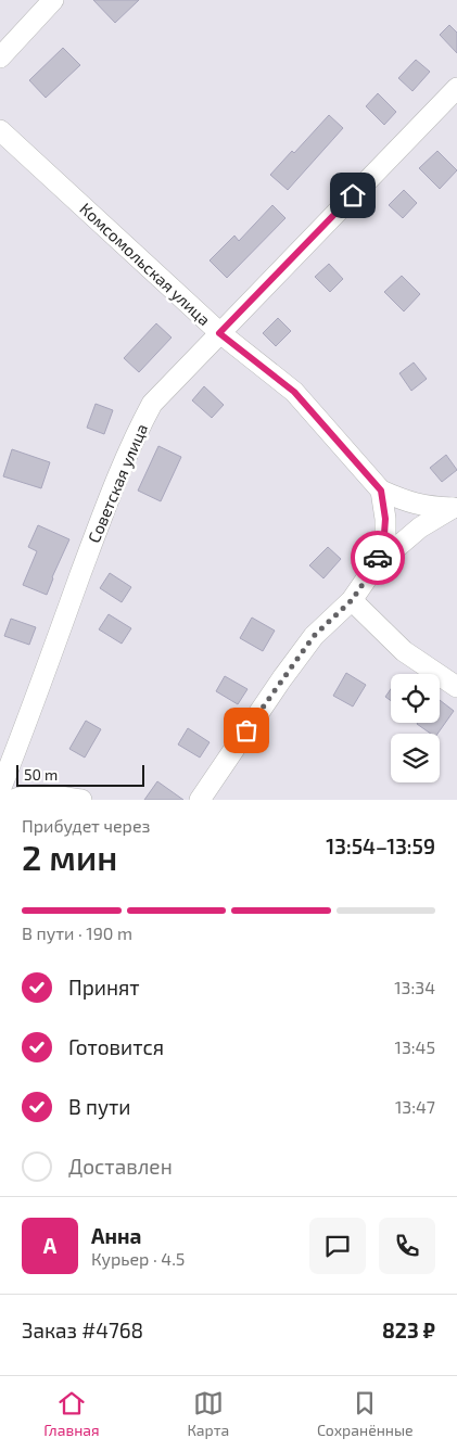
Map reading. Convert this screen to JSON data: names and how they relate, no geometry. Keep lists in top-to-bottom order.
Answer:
{
  "streets": {
    "street": ["Комсомольская улица", "Советская улица"]
  },
  "crossings": [
    ["Комсомольская улица", "Советская улица"]
  ],
  "scale_bar": "50 m",
  "page": {
    "scale": "50 m",
    "heading": ["2 мин", "Прибудет через", "13:54–13:59"],
    "panel": [
      "Анна",
      "Курьер · 4.5",
      "Заказ #4768",
      "823 ₽"
    ],
    "bar": "В пути · 190 m",
    "list": [
      ["Принят", "13:34"],
      ["Готовится", "13:45"],
      ["В пути", "13:47"],
      "Доставлен"
    ],
    "round": "А",
    "tabs": ["Главная", "Карта", "Сохранённые"]
  }
}
